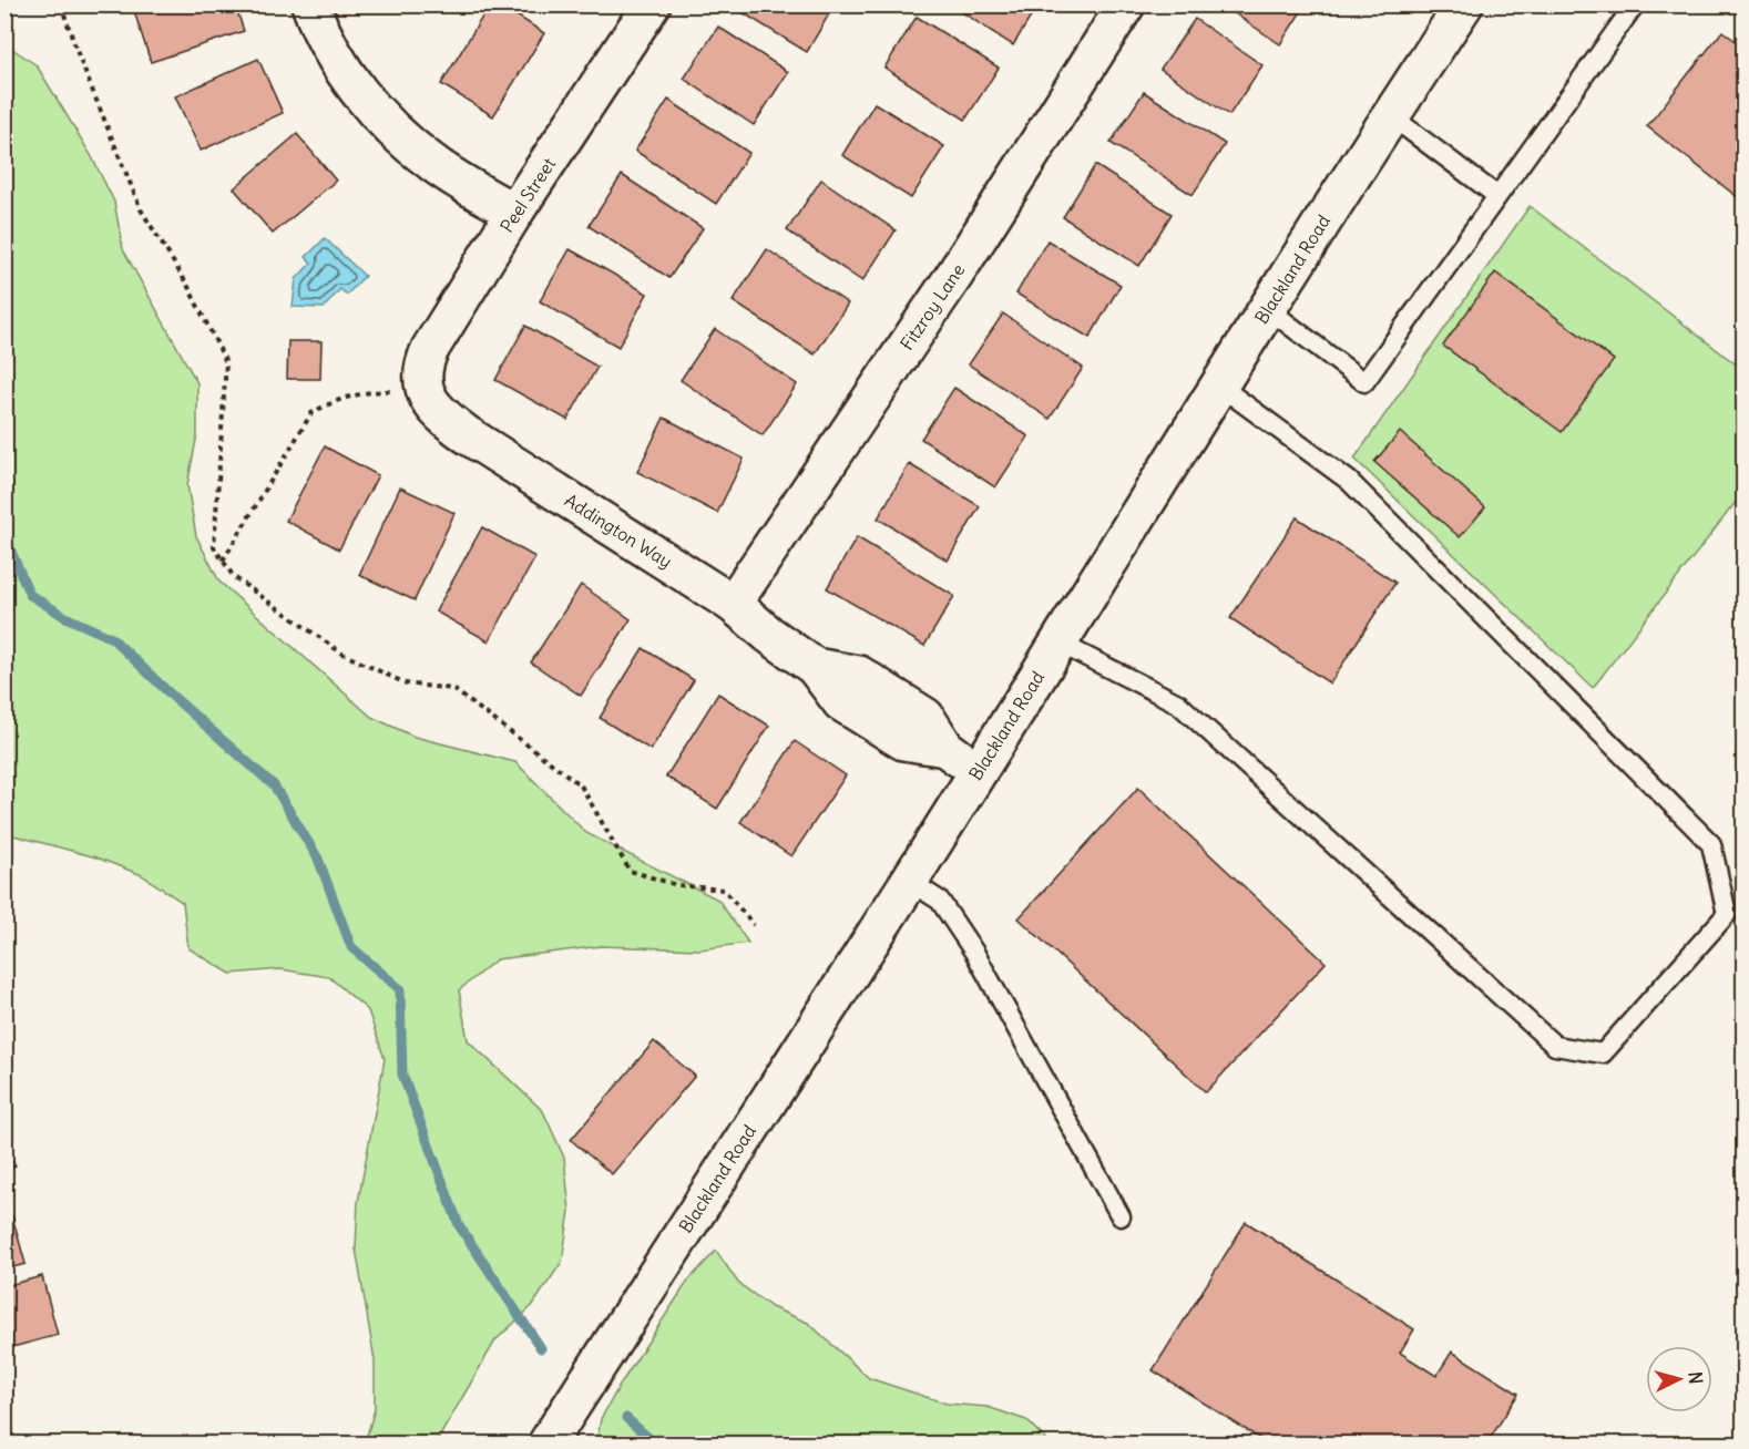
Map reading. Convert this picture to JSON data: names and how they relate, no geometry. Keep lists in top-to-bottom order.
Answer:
{
  "streets": {
    "street": [
      "Peel Street",
      "Blackland Road",
      "Fitzroy Lane",
      "Addington Way"
    ]
  },
  "crossings": [
    ["Peel Street", "Addington Way"],
    ["Blackland Road", "Addington Way"],
    ["Fitzroy Lane", "Addington Way"]
  ],
  "north": "right"
}
